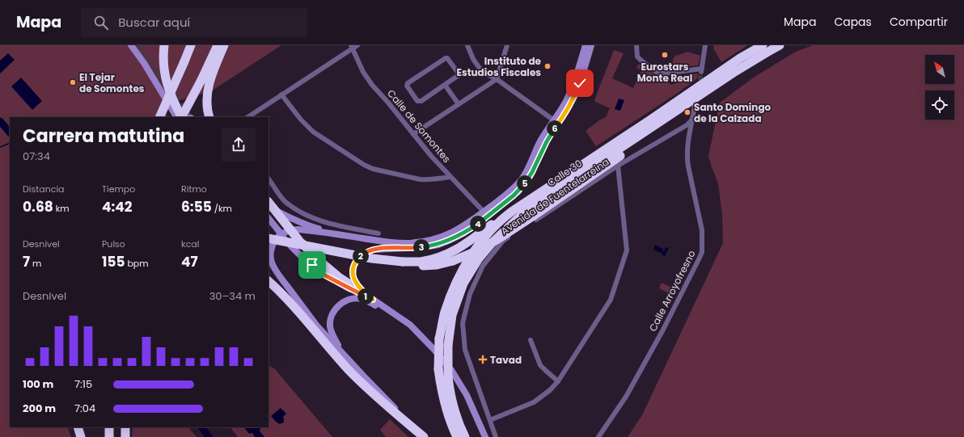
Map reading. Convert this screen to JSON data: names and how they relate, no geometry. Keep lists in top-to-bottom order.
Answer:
{
  "streets": {
    "highway": ["Calle 30"],
    "street": ["Calle de Somontes", "Avenida de Fuentelarreina", "Calle Arroyofresno"]
  },
  "crossings": [
    ["Calle 30", "Calle Arroyofresno"],
    ["Avenida de Fuentelarreina", "Calle Arroyofresno"]
  ],
  "places": {
    "other": [
      "Eurostars Monte Real",
      "Instituto de Estudios Fiscales",
      "El Tejar de Somontes",
      "Santo Domingo de la Calzada"
    ],
    "health": ["Tavad"]
  },
  "north": "top left",
  "page": {
    "header": "Mapa",
    "search": "Buscar aquí",
    "nav": ["Mapa", "Capas", "Compartir"],
    "heading": ["Carrera matutina", "07:34"],
    "pins": [
      "6",
      "5",
      "4",
      "3",
      "2",
      "1"
    ],
    "stats": [
      ["Distancia", "0.68 km"],
      ["Tiempo", "4:42"],
      ["Ritmo", "6:55 /km"],
      ["Desnivel", "7 m"],
      ["Pulso", "155 bpm"],
      ["kcal", "47"]
    ],
    "chart": ["Desnivel", "30–34 m"],
    "list": [
      {
        "name": "100 m",
        "note": "7:15"
      },
      {
        "name": "200 m",
        "note": "7:04"
      }
    ]
  }
}
